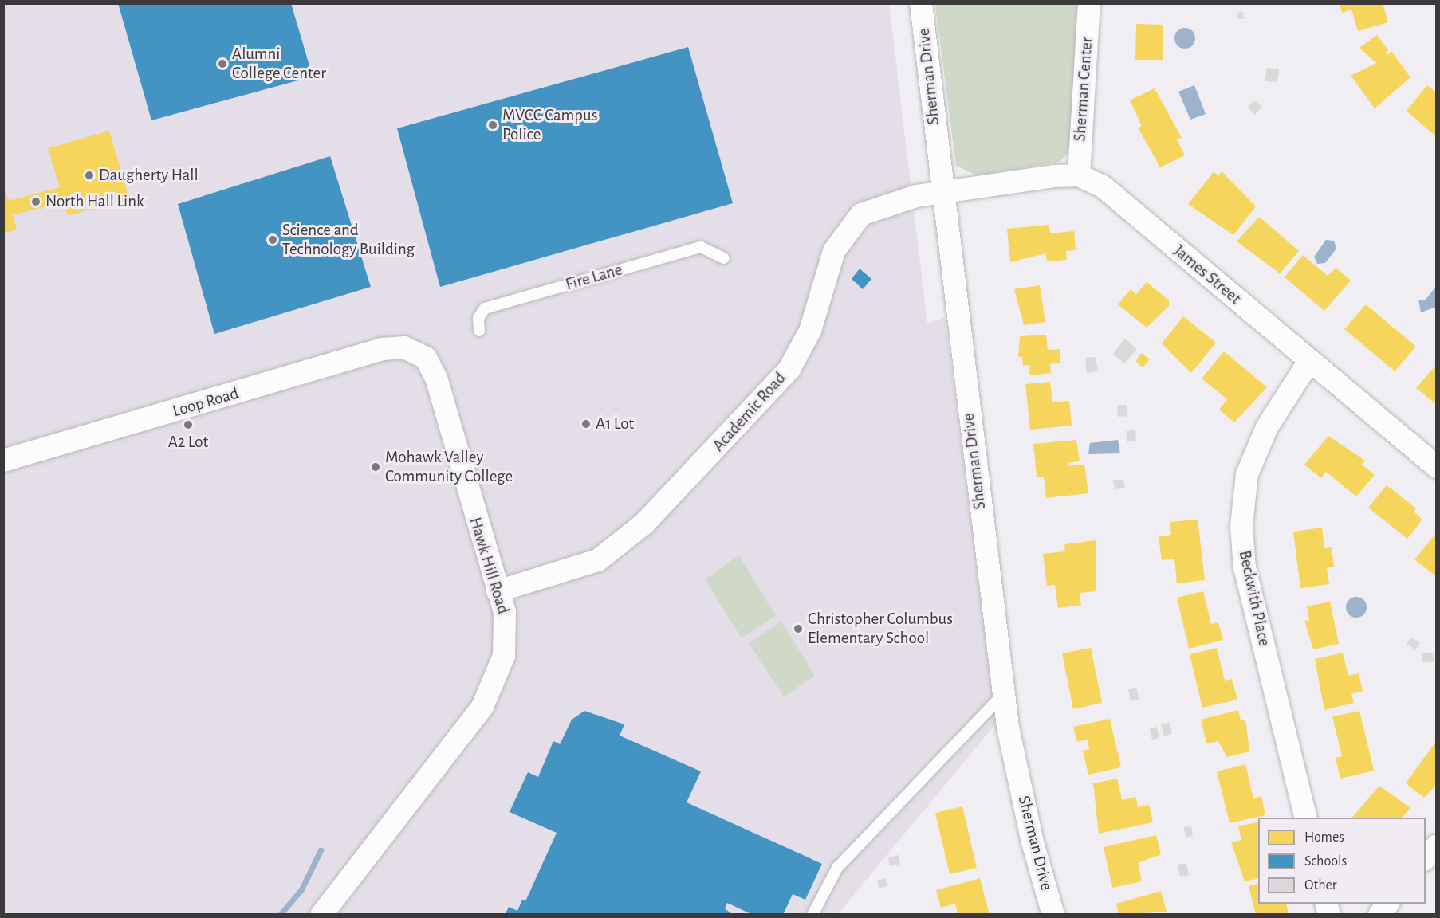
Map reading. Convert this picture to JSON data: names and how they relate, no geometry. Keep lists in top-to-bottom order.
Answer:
{
  "streets": {
    "street": [
      "Sherman Drive",
      "Sherman Center",
      "James Street",
      "Loop Road",
      "Academic Road",
      "Hawk Hill Road",
      "Beckwith Place"
    ],
    "lane": ["Fire Lane"]
  },
  "crossings": [
    ["Sherman Drive", "Academic Road"],
    ["Sherman Center", "James Street"],
    ["James Street", "Beckwith Place"],
    ["Loop Road", "Hawk Hill Road"],
    ["Academic Road", "Hawk Hill Road"]
  ],
  "places": [
    "Alumni College Center",
    "MVCC Campus Police",
    "Daugherty Hall",
    "North Hall Link",
    "Science and Technology Building",
    "A1 Lot",
    "A2 Lot",
    "Mohawk Valley Community College",
    "Christopher Columbus Elementary School"
  ],
  "legend": ["Homes", "Schools", "Other"]
}
